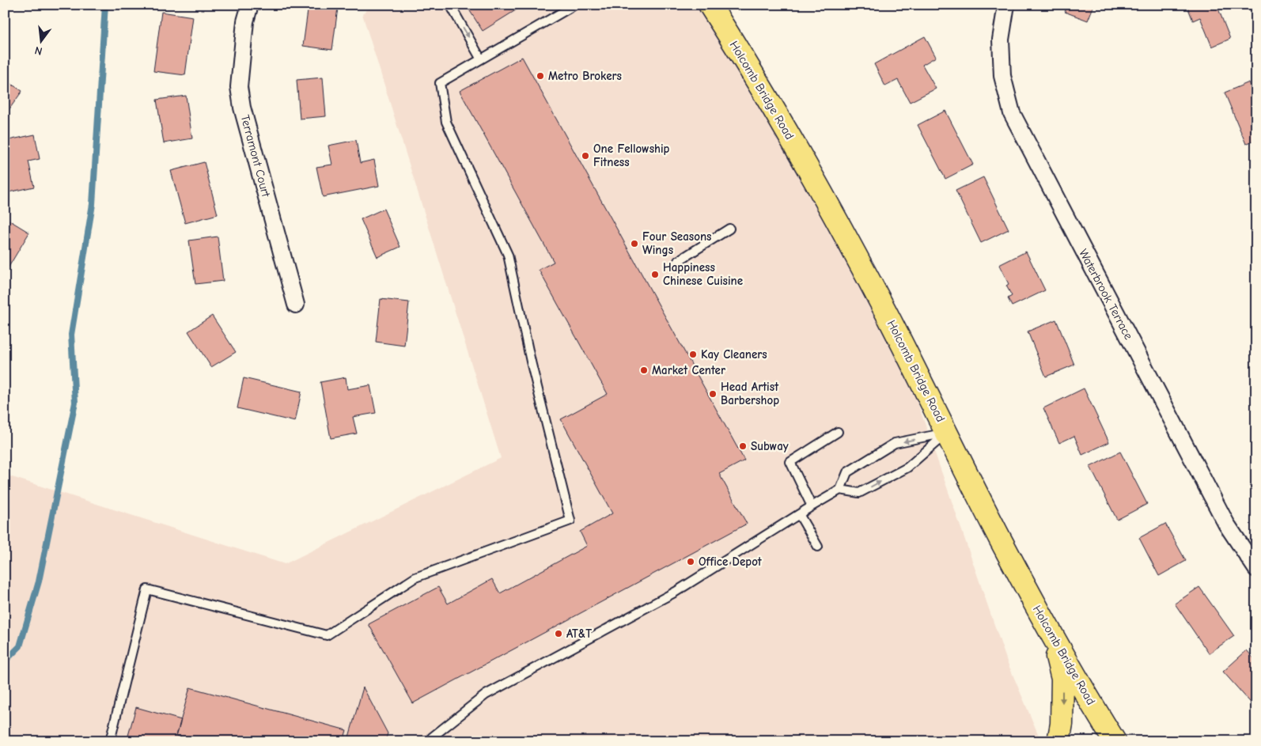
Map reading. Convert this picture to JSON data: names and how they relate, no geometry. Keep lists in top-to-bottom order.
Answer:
{
  "streets": {
    "main road": ["Holcomb Bridge Road"],
    "street": ["Terramont Court", "Waterbrook Terrace"]
  },
  "places": [
    "Metro Brokers",
    "One Fellowship Fitness",
    "Four Seasons Wings",
    "Happiness Chinese Cuisine",
    "Kay Cleaners",
    "Market Center",
    "Head Artist Barbershop",
    "Subway",
    "Office Depot",
    "AT&T"
  ],
  "north": "bottom"
}
